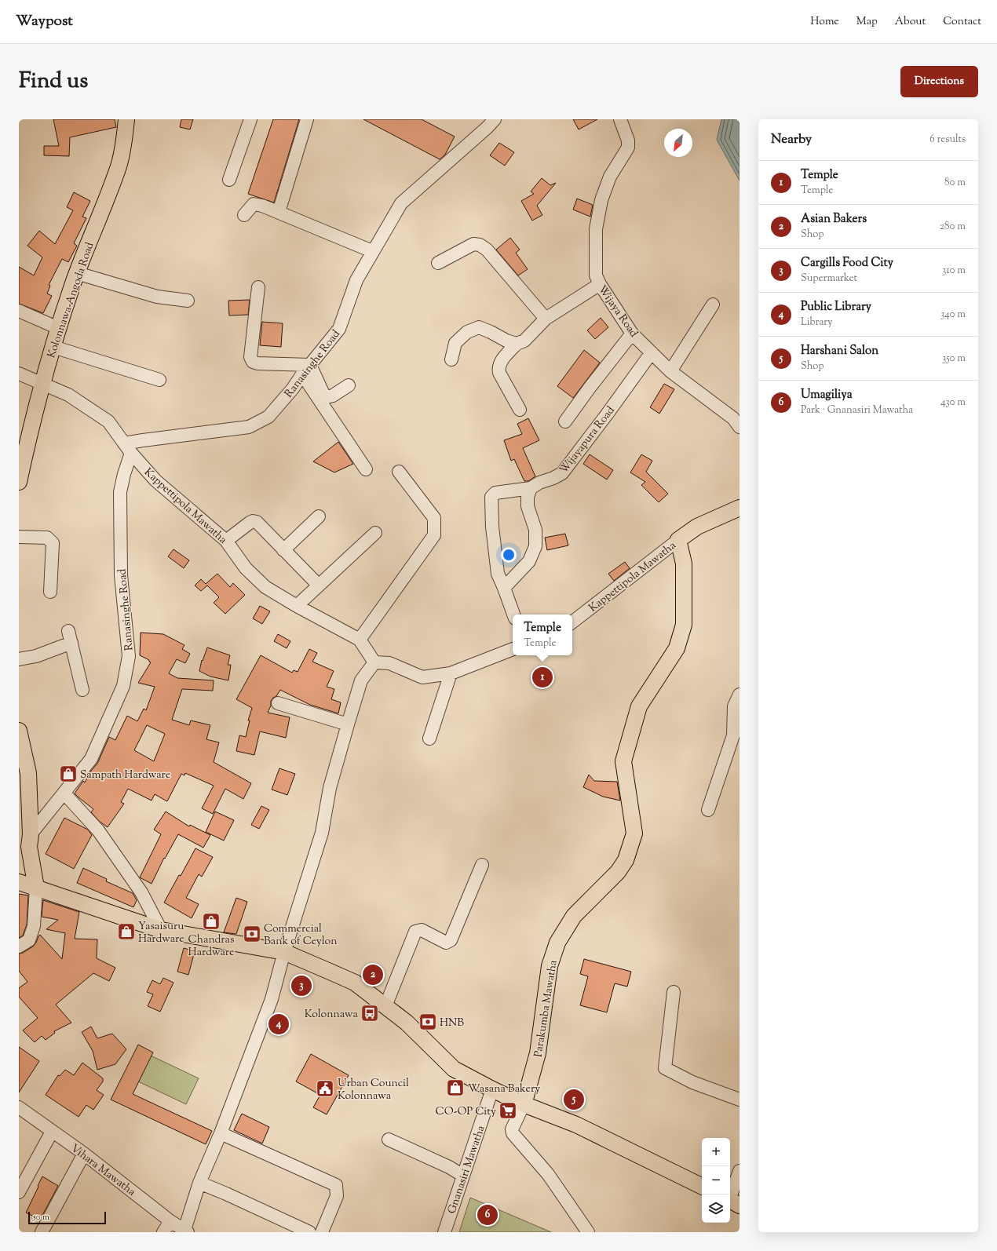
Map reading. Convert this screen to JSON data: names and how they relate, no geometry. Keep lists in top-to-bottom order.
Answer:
{
  "streets": {
    "main road": ["Kolonnawa-Angoda Road", "Parakumba Mawatha"],
    "street": [
      "Wijaya Road",
      "Ranasinghe Road",
      "Wijayapura Road",
      "Kappettipola Mawatha",
      "Vihara Mawatha",
      "Gnanasiri Mawatha"
    ]
  },
  "crossings": [
    ["Kolonnawa-Angoda Road", "Kappettipola Mawatha"],
    ["Wijaya Road", "Wijayapura Road"],
    ["Ranasinghe Road", "Kappettipola Mawatha"],
    ["Kappettipola Mawatha", "Parakumba Mawatha"]
  ],
  "places": {
    "shop": [
      "Sampath Hardware",
      "Chandras Hardware",
      "Yasaisuru Hardware",
      "Wasana Bakery"
    ],
    "bank": ["Commercial Bank of Ceylon", "HNB"],
    "bus stop": ["Kolonnawa"],
    "public building": ["Urban Council Kolonnawa"],
    "supermarket": ["CO-OP City"]
  },
  "scale_bar": "50 m",
  "north": "bottom left",
  "page": {
    "header": "Waypost",
    "nav": [
      "Home",
      "Map",
      "About",
      "Contact"
    ],
    "title": "Find us",
    "buttons": "Directions",
    "heading": ["Nearby", "6 results"],
    "list": [
      {
        "mark": "1",
        "name": "Temple",
        "note": "Temple",
        "value": "80 m"
      },
      {
        "mark": "2",
        "name": "Asian Bakers",
        "note": "Shop",
        "value": "280 m"
      },
      {
        "mark": "3",
        "name": "Cargills Food City",
        "note": "Supermarket",
        "value": "310 m"
      },
      {
        "mark": "4",
        "name": "Public Library",
        "note": "Library",
        "value": "340 m"
      },
      {
        "mark": "5",
        "name": "Harshani Salon",
        "note": "Shop",
        "value": "350 m"
      },
      {
        "mark": "6",
        "name": "Umagiliya",
        "note": "Park · Gnanasiri Mawatha",
        "value": "430 m"
      }
    ],
    "popup": ["Temple", "Temple"],
    "pins": [
      "1",
      "2",
      "3",
      "4",
      "5",
      "6"
    ],
    "map_buttons": ["+", "−"],
    "scale": "50 m"
  }
}
